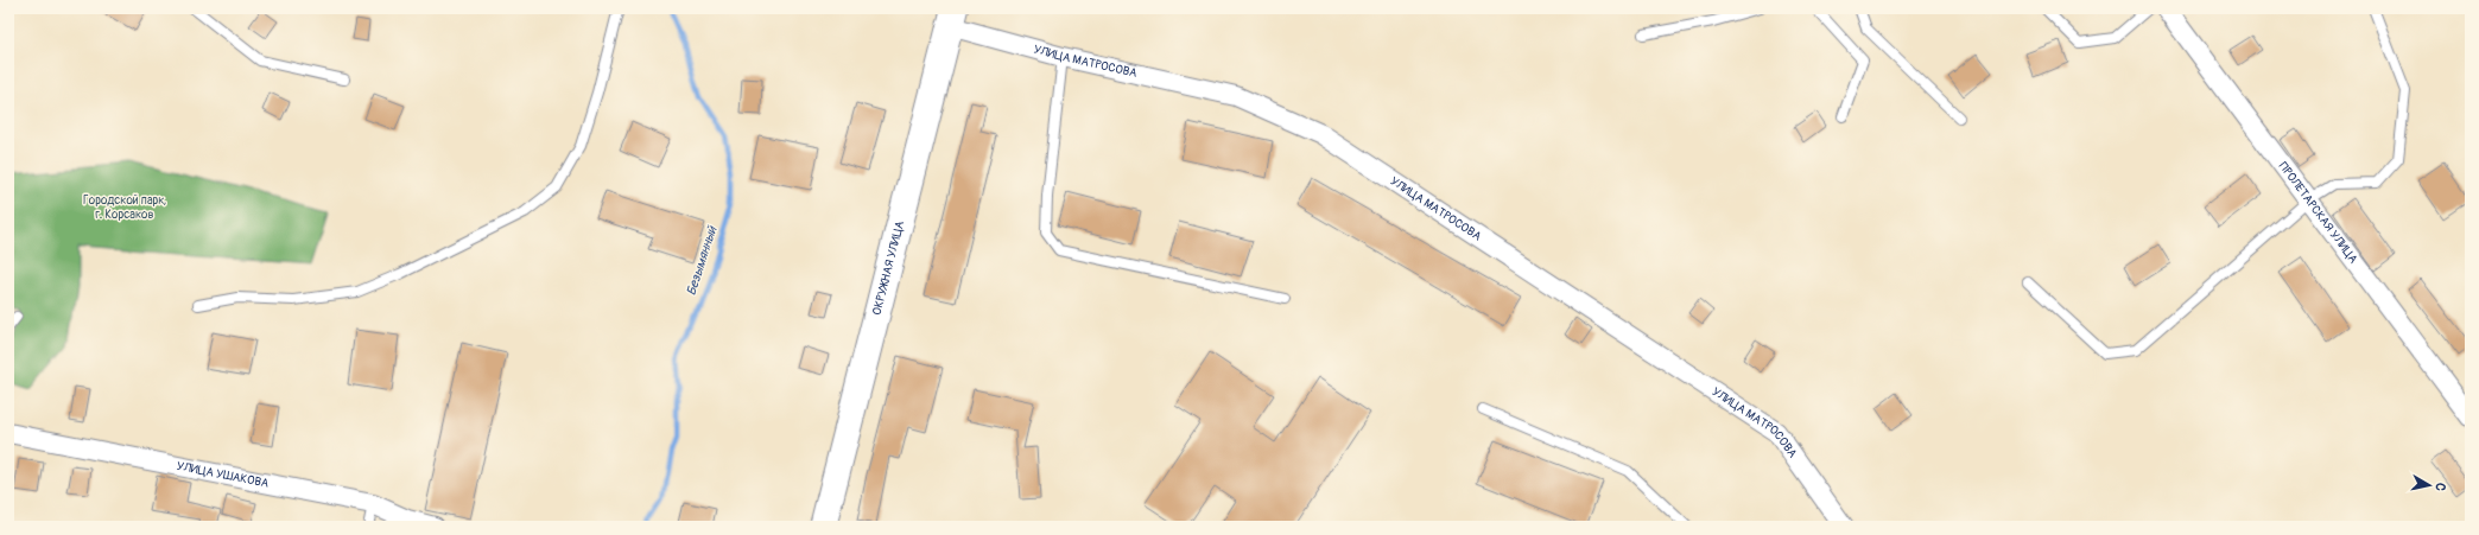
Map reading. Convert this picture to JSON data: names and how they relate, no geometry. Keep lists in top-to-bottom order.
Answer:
{
  "streets": {
    "main road": ["ОКРУЖНАЯ УЛИЦА"],
    "street": ["УЛИЦА МАТРОСОВА", "ПРОЛЕТАРСКАЯ УЛИЦА", "УЛИЦА УШАКОВА"]
  },
  "crossings": [
    ["УЛИЦА МАТРОСОВА", "ОКРУЖНАЯ УЛИЦА"]
  ],
  "water": ["Безымянный"],
  "parks": ["Городской парк, г. Корсаков"],
  "north": "right"
}
